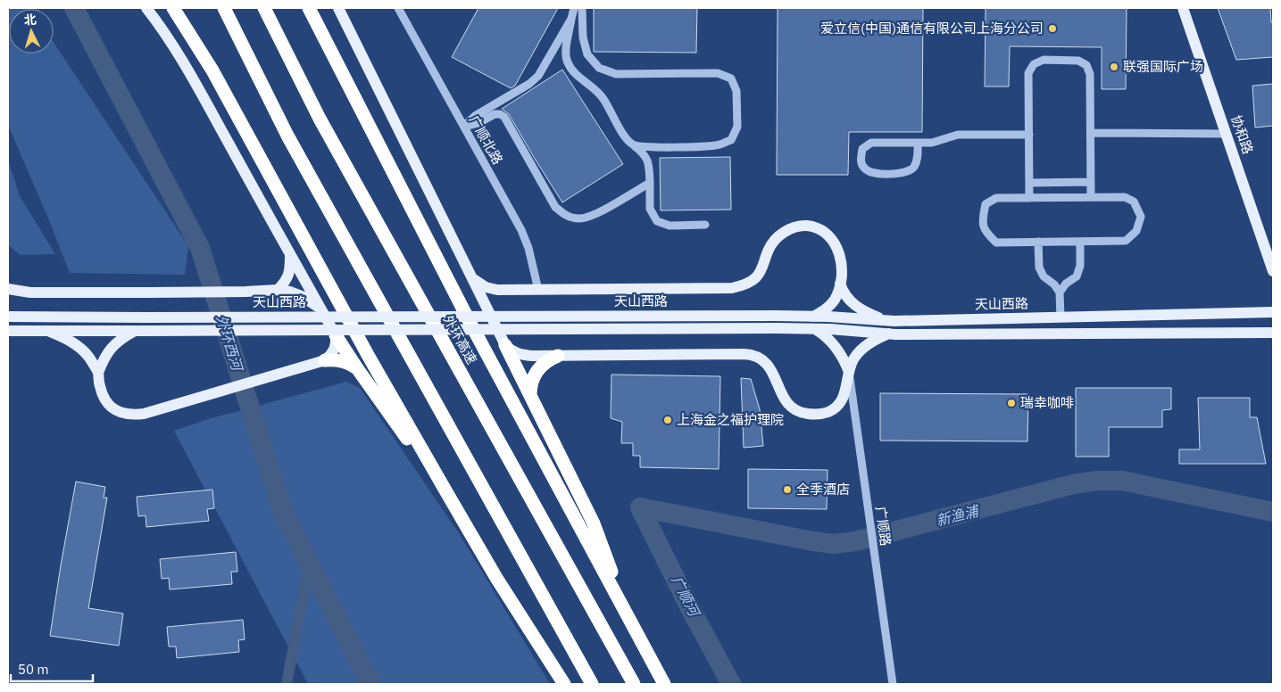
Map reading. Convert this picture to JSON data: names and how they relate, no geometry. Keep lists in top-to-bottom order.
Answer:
{
  "streets": {
    "highway": ["外环高速"],
    "main road": ["协和路", "天山西路"],
    "street": ["广顺北路", "广顺路"]
  },
  "water": ["外环西河", "新渔浦", "广顺河"],
  "places": [
    "爱立信(中国)通信有限公司上海分公司",
    "联强国际广场",
    "瑞幸咖啡",
    "上海金之福护理院",
    "全季酒店"
  ],
  "scale_bar": "50 m",
  "north": "top"
}
